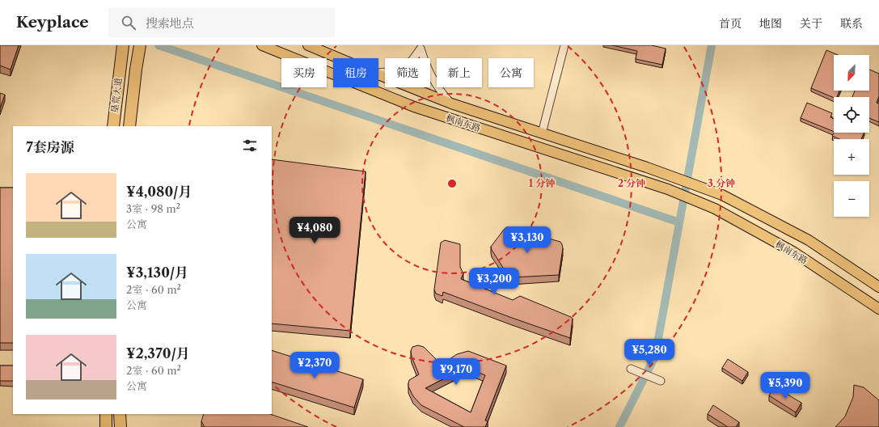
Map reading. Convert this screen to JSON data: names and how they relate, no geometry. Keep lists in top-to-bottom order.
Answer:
{
  "streets": {
    "highway": ["垦荒大道"],
    "main road": ["枫南东路"]
  },
  "north": "bottom left",
  "page": {
    "header": "Keyplace",
    "search": "搜索地点",
    "nav": [
      "首页",
      "地图",
      "关于",
      "联系"
    ],
    "map_buttons": ["+", "−"],
    "chip": [
      "买房",
      "租房",
      "筛选",
      "新上",
      "公寓"
    ],
    "heading": "7套房源",
    "list": [
      {
        "name": "¥4,080/月",
        "note": "3室 · 98 m² · 公寓"
      },
      {
        "name": "¥3,130/月",
        "note": "2室 · 60 m² · 公寓"
      },
      {
        "name": "¥2,370/月",
        "note": "2室 · 60 m² · 公寓"
      }
    ],
    "price": [
      "¥4,080",
      "¥3,130",
      "¥3,200",
      "¥5,280",
      "¥2,370",
      "¥9,170",
      "¥5,390"
    ]
  },
  "rings": ["1 分钟", "2 分钟", "3 分钟"]
}
